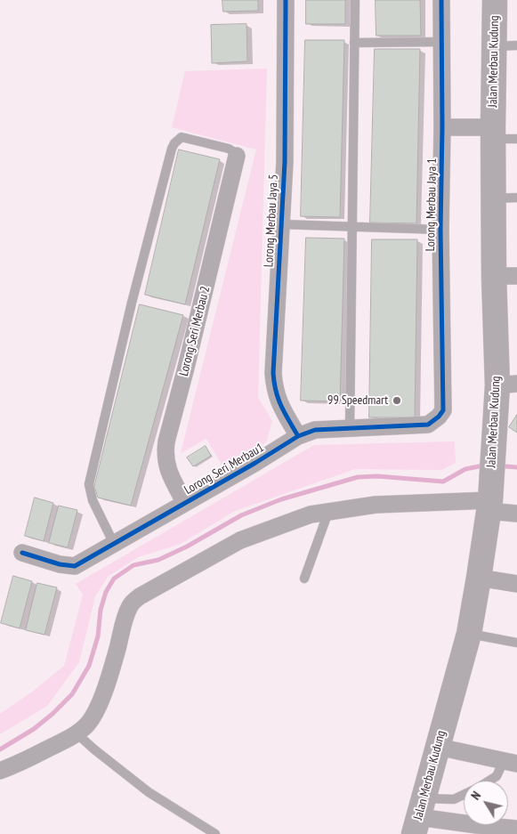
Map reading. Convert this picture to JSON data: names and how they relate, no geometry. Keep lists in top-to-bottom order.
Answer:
{
  "streets": {
    "main road": ["Jalan Merbau Kudung"],
    "street": [
      "Lorong Merbau Jaya 1",
      "Lorong Merbau Jaya 5",
      "Lorong Seri Merbau 2",
      "Lorong Seri Merbau1"
    ]
  },
  "crossings": [
    ["Lorong Merbau Jaya 1", "Lorong Seri Merbau1"],
    ["Lorong Merbau Jaya 5", "Lorong Seri Merbau1"],
    ["Lorong Seri Merbau 2", "Lorong Seri Merbau1"]
  ],
  "places": ["99 Speedmart"],
  "north": "top left"
}
